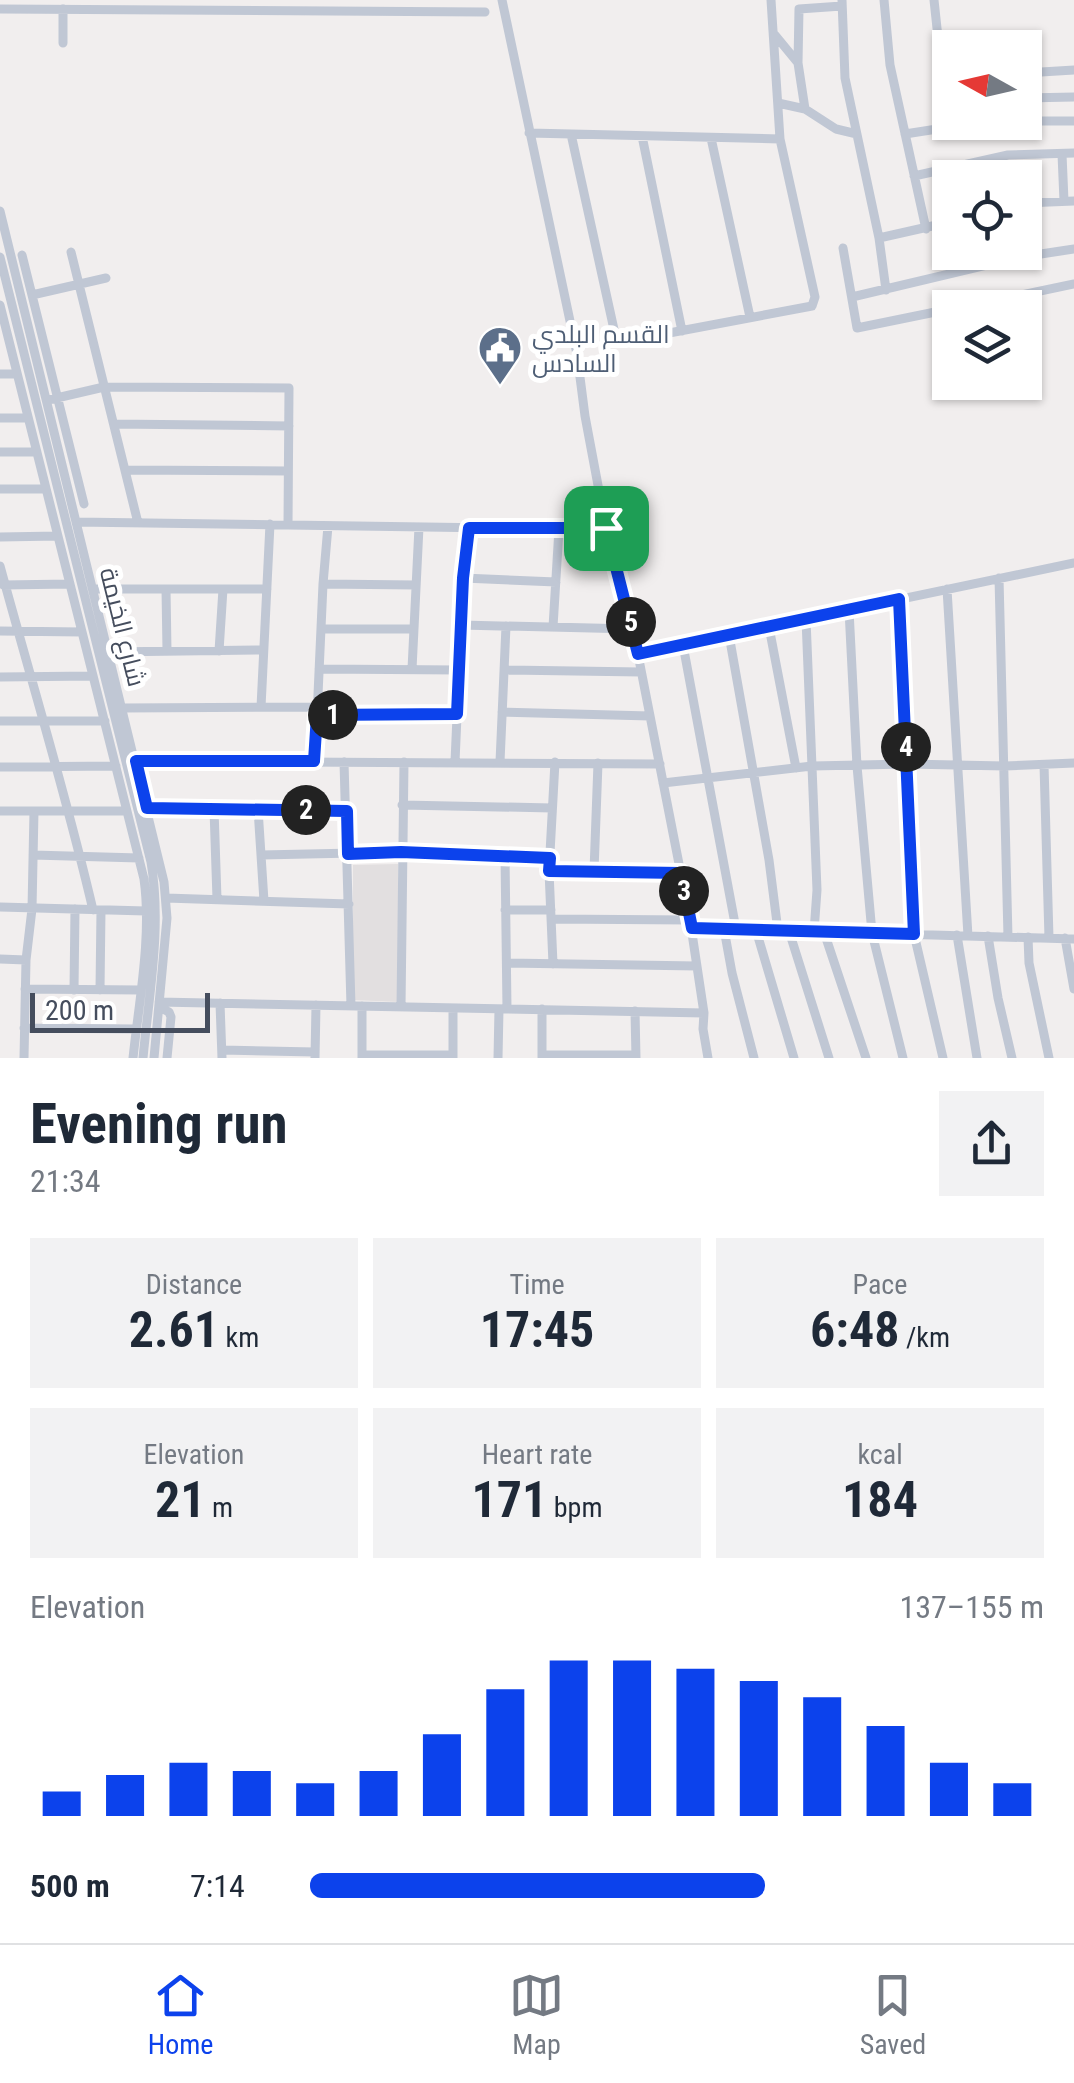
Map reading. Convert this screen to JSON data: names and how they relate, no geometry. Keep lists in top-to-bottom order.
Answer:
{
  "streets": {
    "street": ["شارع الخيمة"]
  },
  "places": {
    "public building": ["القسم البلدي السادس"]
  },
  "scale_bar": "200 m",
  "north": "left",
  "page": {
    "pins": [
      "5",
      "1",
      "4",
      "2",
      "3"
    ],
    "scale": "200 m",
    "heading": ["Evening run", "21:34"],
    "stats": [
      ["Distance", "2.61 km"],
      ["Time", "17:45"],
      ["Pace", "6:48 /km"],
      ["Elevation", "21 m"],
      ["Heart rate", "171 bpm"],
      ["kcal", "184"]
    ],
    "chart": ["Elevation", "137–155 m"],
    "list": [
      {
        "name": "500 m",
        "note": "7:14"
      }
    ],
    "tabs": ["Home", "Map", "Saved"]
  }
}
